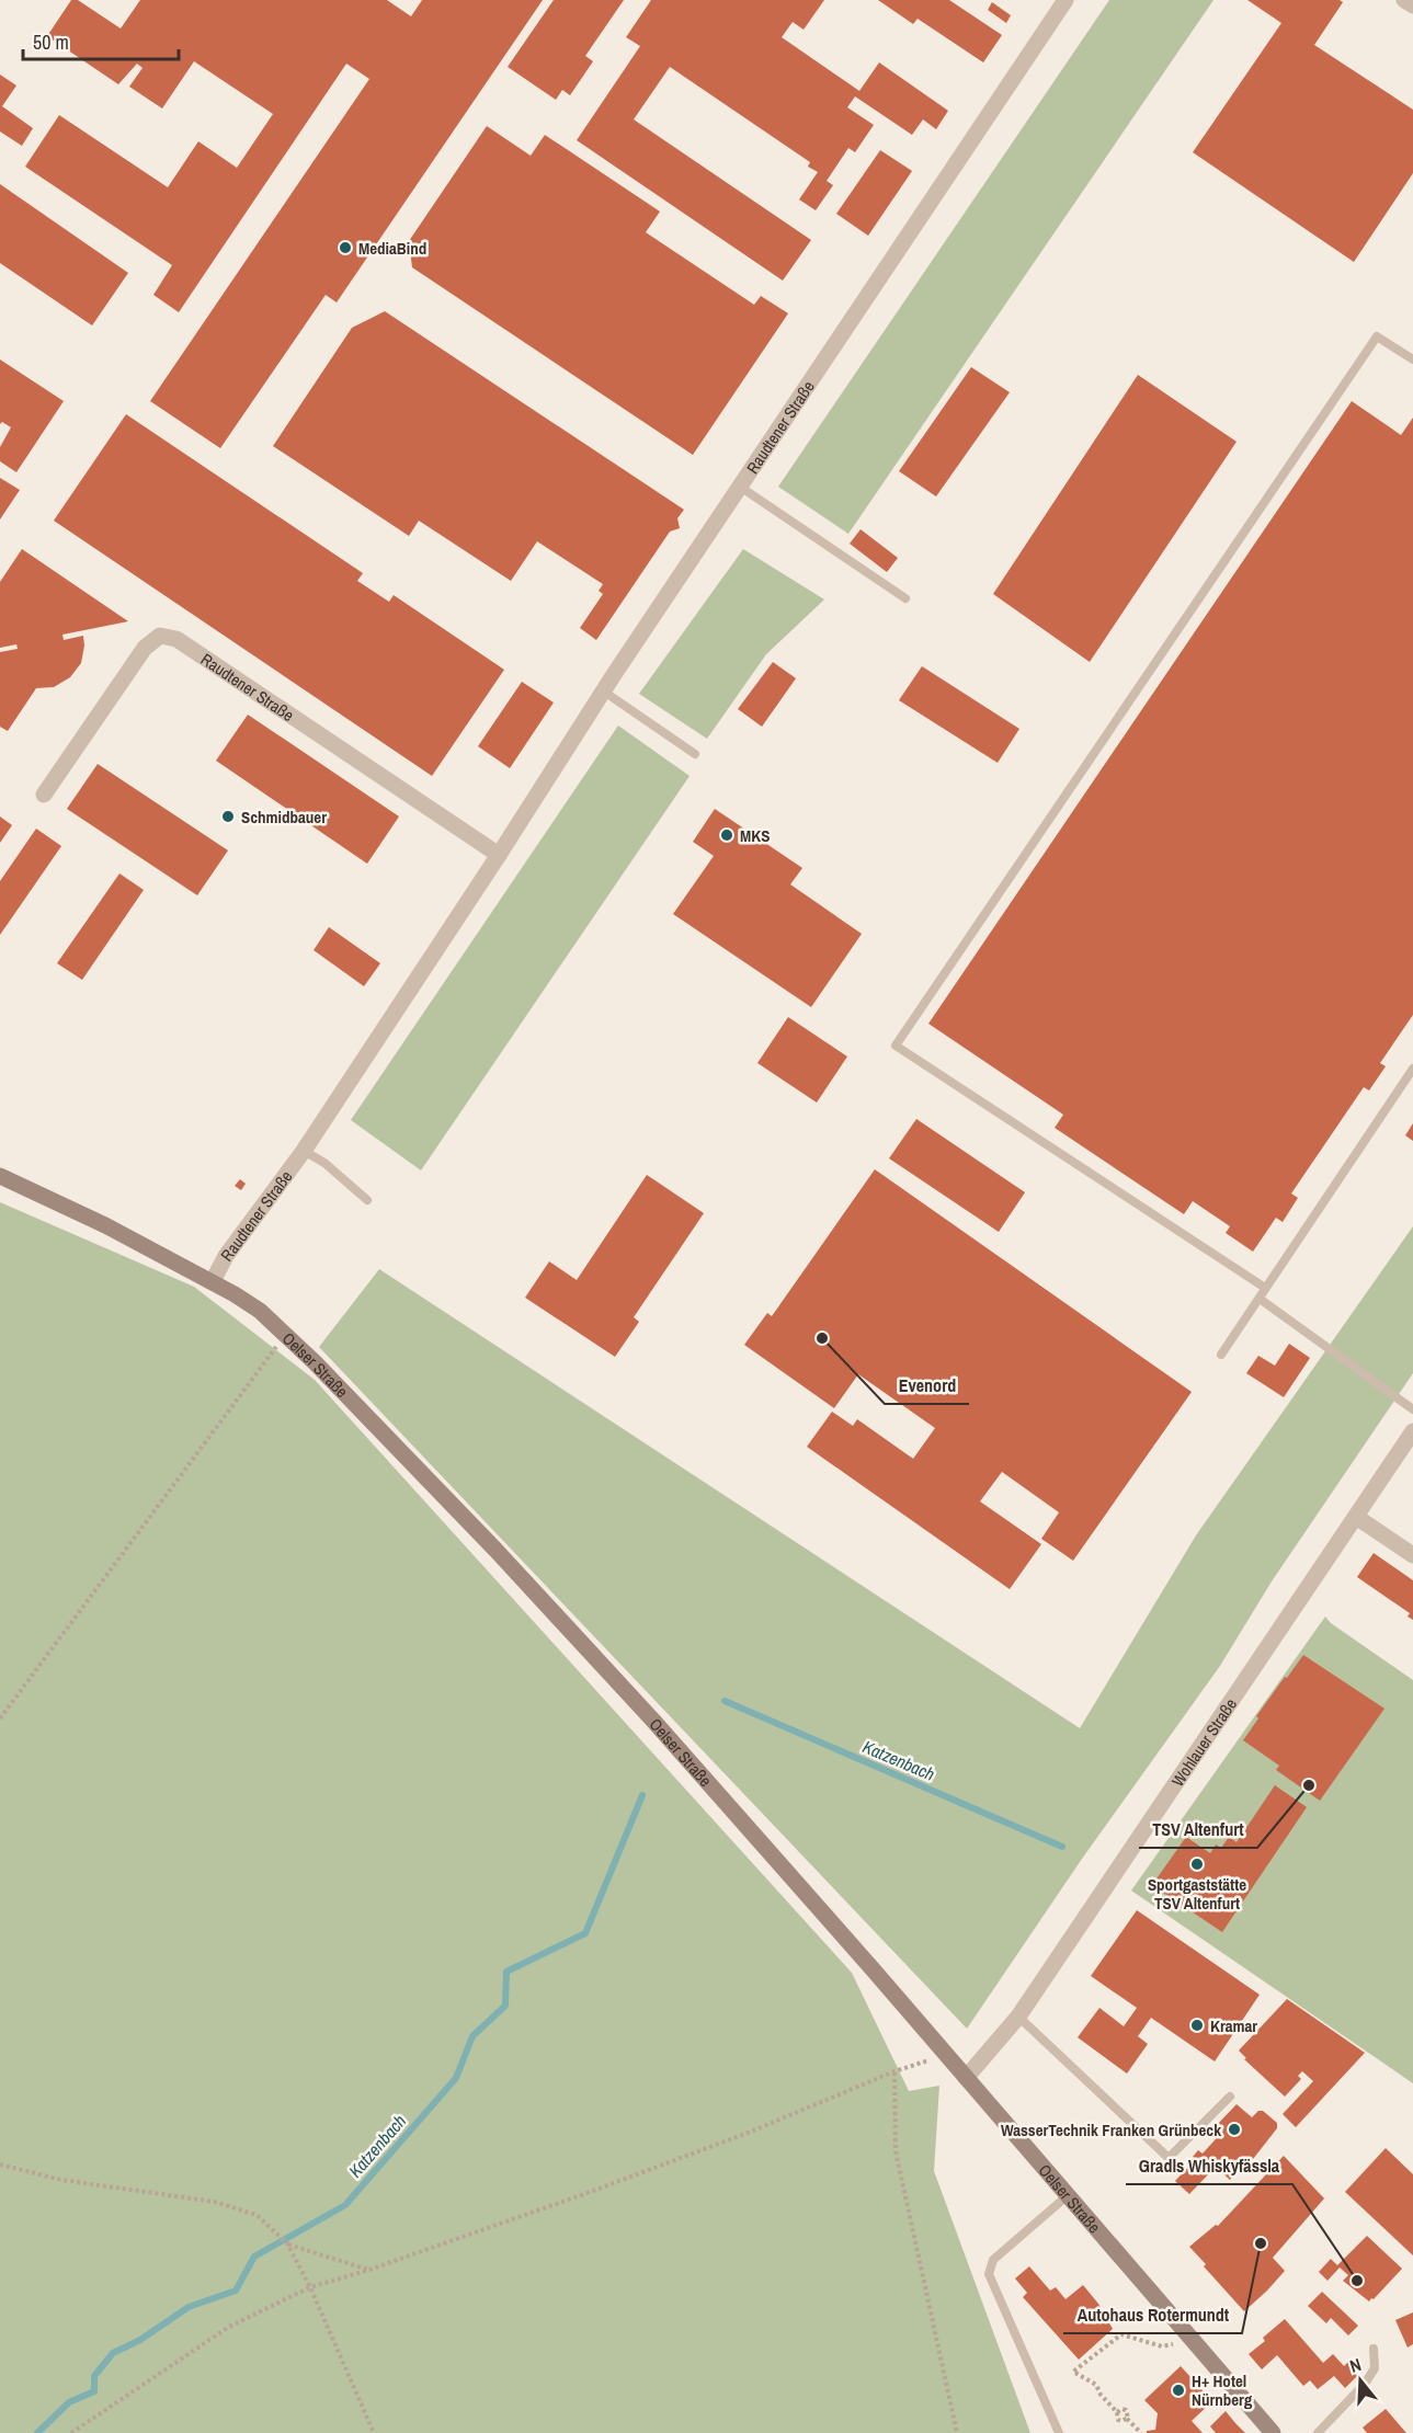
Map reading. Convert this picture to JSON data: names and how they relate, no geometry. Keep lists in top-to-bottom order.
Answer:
{
  "streets": {
    "main road": ["Oelser Straße"],
    "street": ["Raudtener Straße", "Wohlauer Straße"]
  },
  "crossings": [
    ["Raudtener Straße", "Oelser Straße"],
    ["Oelser Straße", "Wohlauer Straße"]
  ],
  "water": ["Katzenbach"],
  "places": [
    "MediaBind",
    "Schmidbauer",
    "MKS",
    "Evenord",
    "TSV Altenfurt",
    "Sportgaststätte TSV Altenfurt",
    "Kramar",
    "WasserTechnik Franken Grünbeck",
    "Autohaus Rotermundt",
    "Gradls Whiskyfässla",
    "H+ Hotel Nürnberg"
  ],
  "scale_bar": "50 m",
  "north": "top"
}
